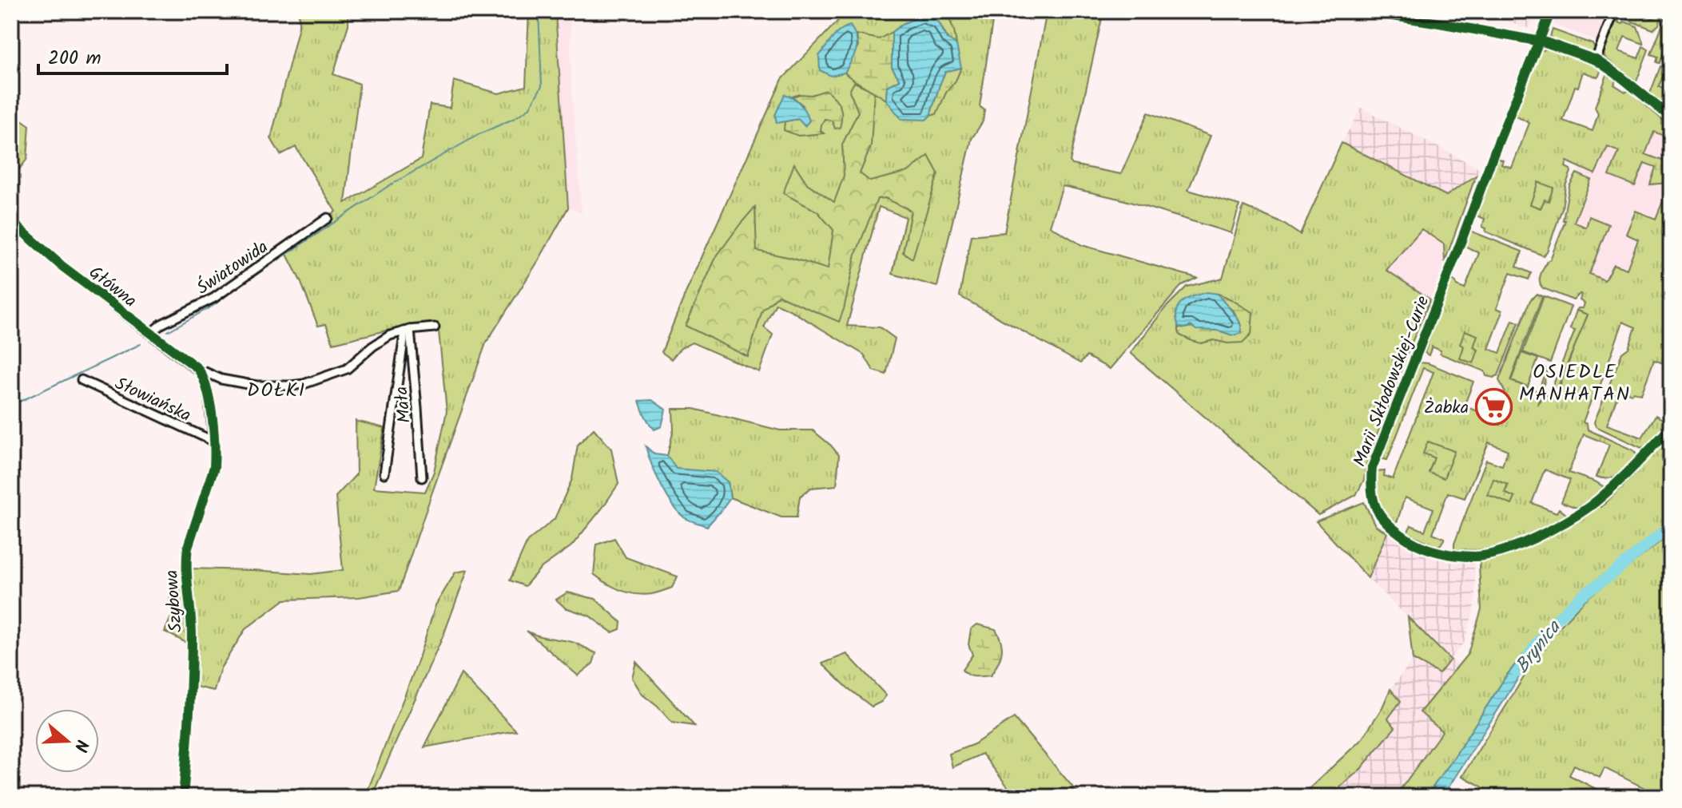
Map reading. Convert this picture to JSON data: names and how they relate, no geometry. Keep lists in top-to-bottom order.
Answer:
{
  "streets": {
    "street": [
      "Światowida",
      "Główna",
      "Marii Skłodowskiej-Curie",
      "Słowiańska",
      "Mała",
      "Szybowa"
    ]
  },
  "crossings": [
    ["Światowida", "Główna"],
    ["Główna", "Mała"],
    ["Główna", "Szybowa"],
    ["Słowiańska", "Szybowa"]
  ],
  "districts": ["OSIEDLE MANHATAN", "DOŁKI"],
  "water": ["Brynica"],
  "places": {
    "supermarket": ["Żabka"]
  },
  "scale_bar": "200 m",
  "north": "right"
}
